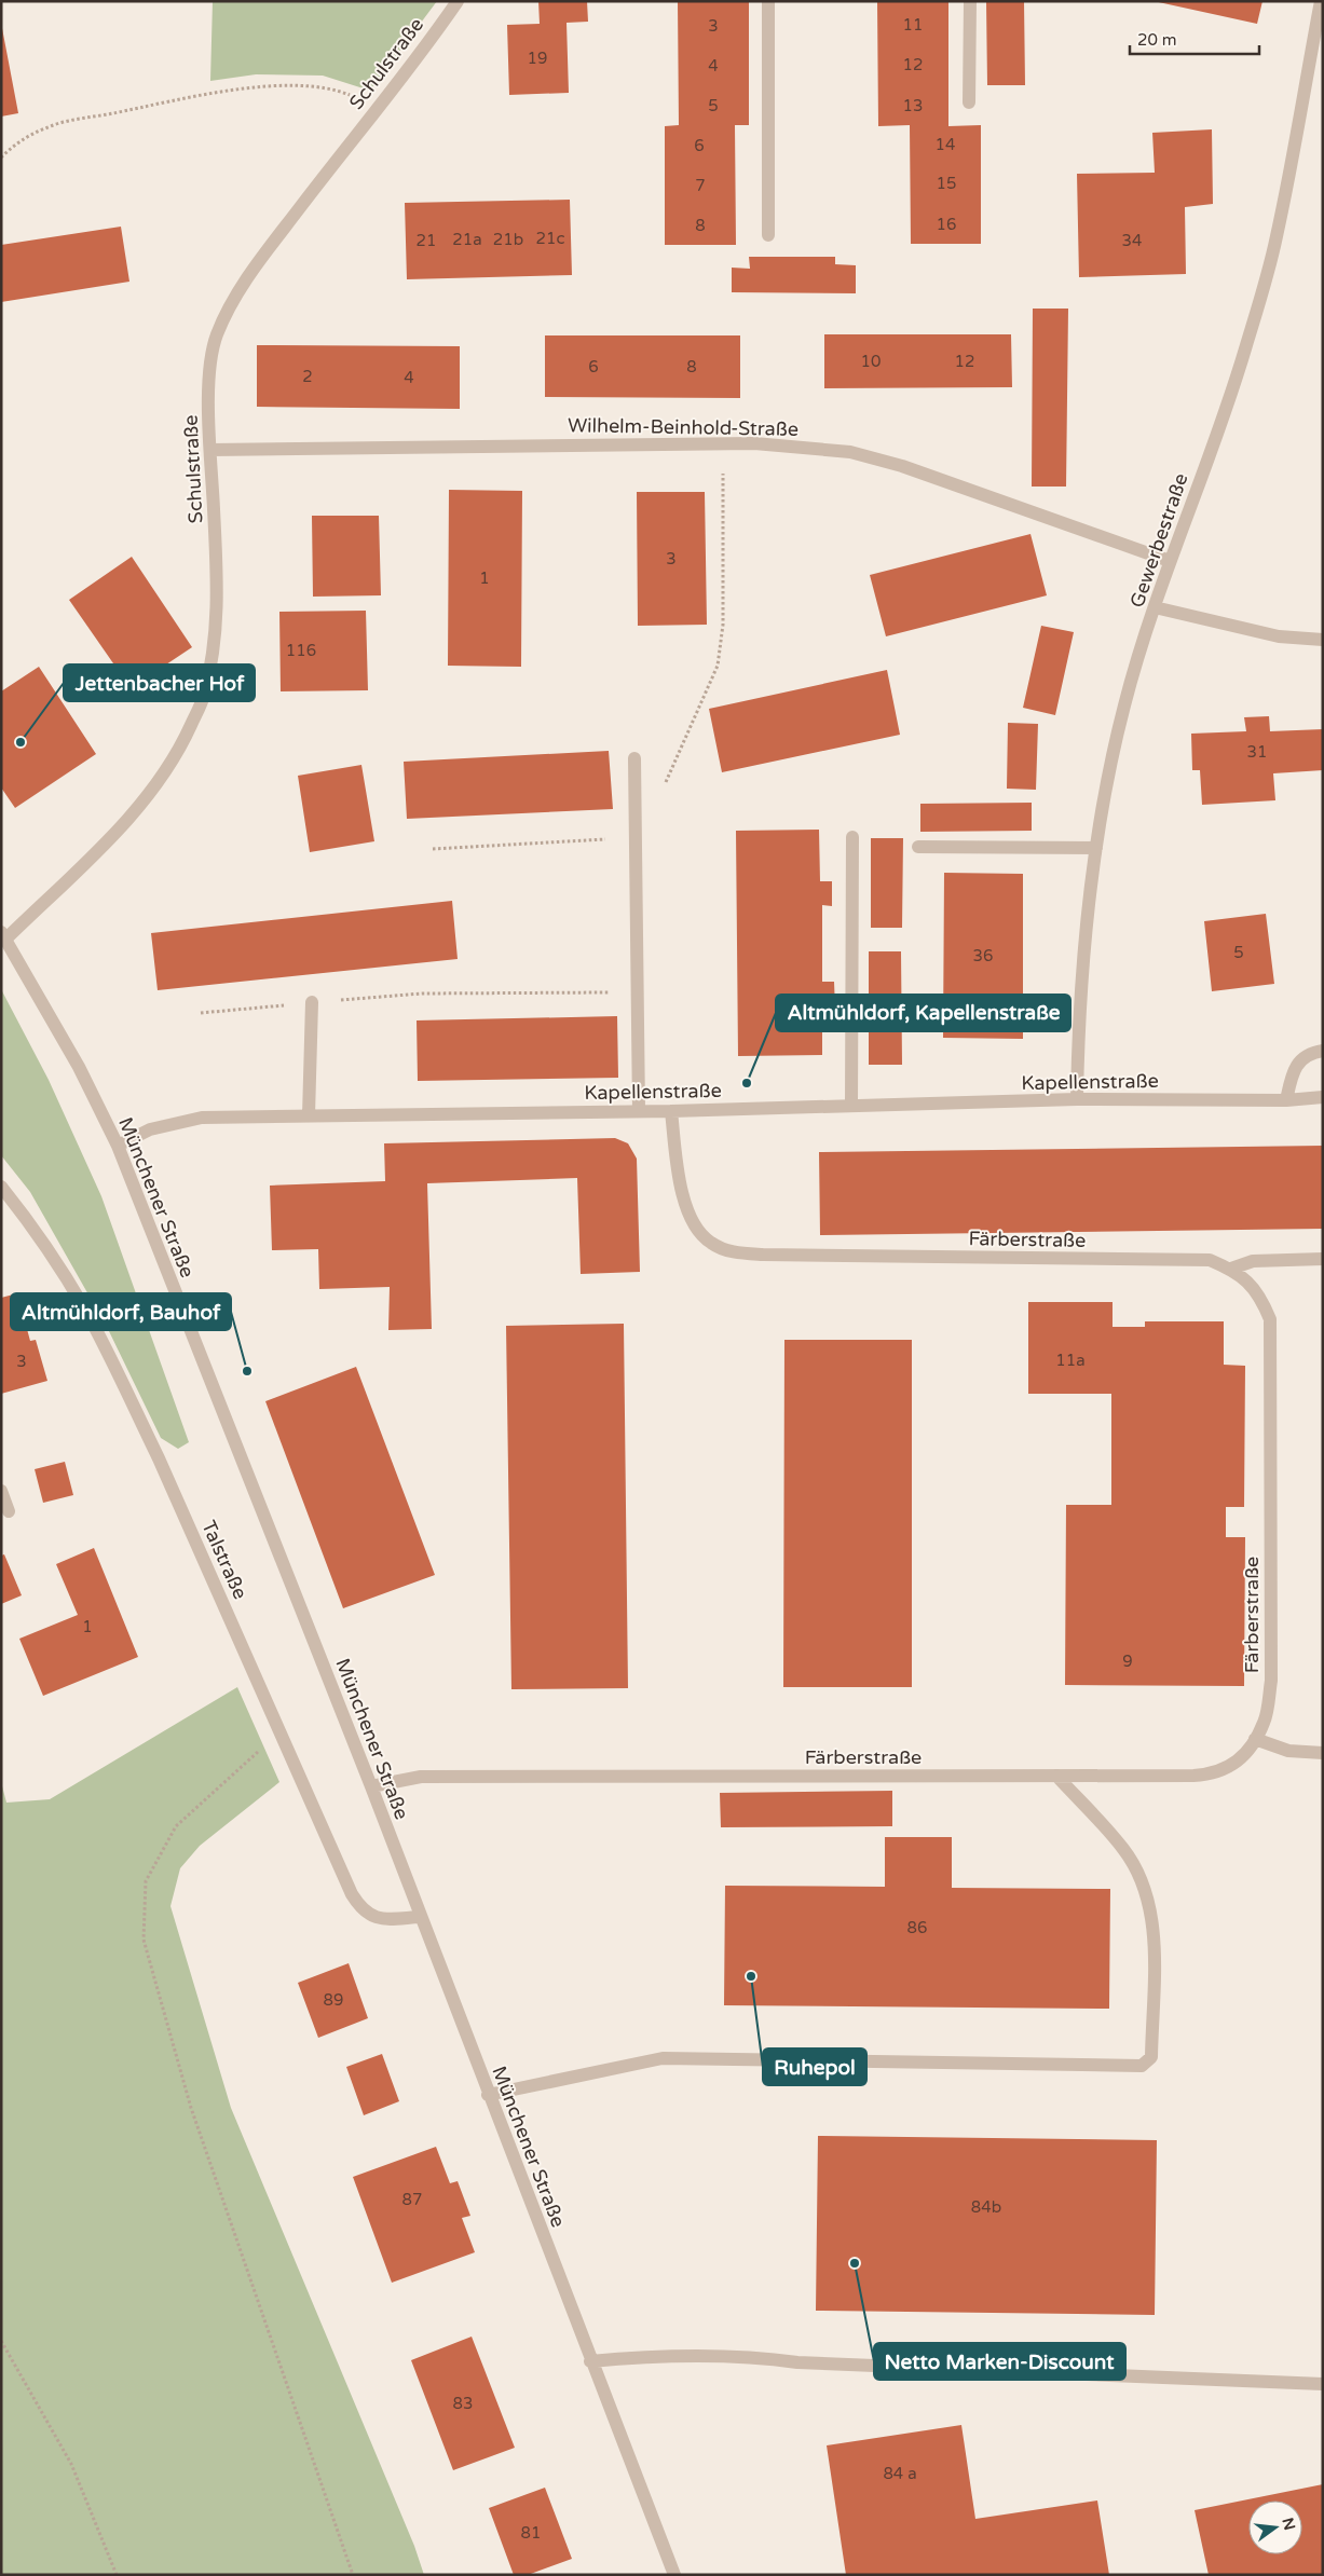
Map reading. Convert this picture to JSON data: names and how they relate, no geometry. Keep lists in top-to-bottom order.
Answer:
{
  "streets": {
    "street": [
      "Schulstraße",
      "Wilhelm-Beinhold-Straße",
      "Gewerbestraße",
      "Kapellenstraße",
      "Münchener Straße",
      "Färberstraße",
      "Talstraße"
    ]
  },
  "crossings": [
    ["Schulstraße", "Wilhelm-Beinhold-Straße"],
    ["Schulstraße", "Münchener Straße"],
    ["Wilhelm-Beinhold-Straße", "Gewerbestraße"],
    ["Gewerbestraße", "Kapellenstraße"],
    ["Kapellenstraße", "Münchener Straße"],
    ["Kapellenstraße", "Färberstraße"],
    ["Münchener Straße", "Färberstraße"],
    ["Münchener Straße", "Talstraße"]
  ],
  "places": [
    "Jettenbacher Hof",
    "Altmühldorf, Kapellenstraße",
    "Altmühldorf, Bauhof",
    "Ruhepol",
    "Netto Marken-Discount"
  ],
  "house_numbers": [
    "11",
    "3",
    "19",
    "12",
    "4",
    "5",
    "13",
    "14",
    "6",
    "15",
    "7",
    "16",
    "8",
    "21c",
    "21a",
    "21b",
    "21",
    "34",
    "10",
    "12",
    "6",
    "8",
    "2",
    "4",
    "3",
    "1",
    "116",
    "31",
    "5",
    "36",
    "11a",
    "3",
    "1",
    "9",
    "86",
    "89",
    "87",
    "84b",
    "83",
    "84 a",
    "81"
  ],
  "scale_bar": "20 m",
  "north": "right"
}
